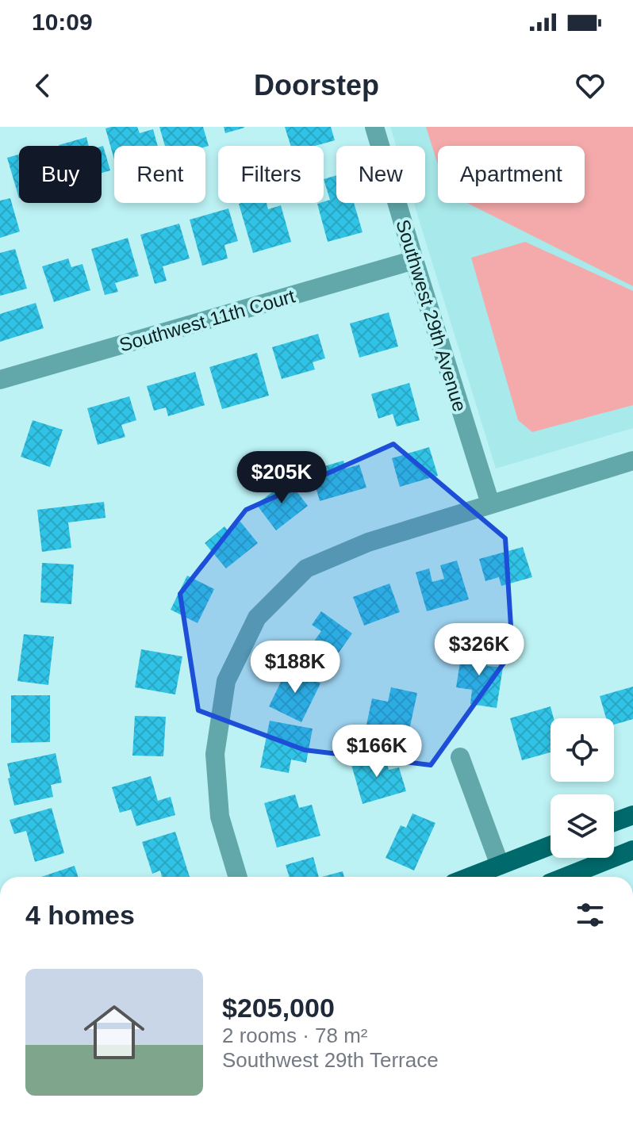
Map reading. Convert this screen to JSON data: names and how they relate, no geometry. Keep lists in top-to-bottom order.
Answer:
{
  "streets": {
    "street": ["Southwest 29th Avenue", "Southwest 11th Court"]
  },
  "crossings": [
    ["Southwest 29th Avenue", "Southwest 11th Court"]
  ],
  "page": {
    "status": "10:09",
    "header": "Doorstep",
    "chip": [
      "Buy",
      "Rent",
      "Filters",
      "New",
      "Apartment"
    ],
    "price": [
      "$205K",
      "$326K",
      "$188K",
      "$166K"
    ],
    "heading": "4 homes",
    "list": [
      {
        "name": "$205,000",
        "note": "2 rooms · 78 m² · Southwest 29th Terrace"
      }
    ]
  }
}
